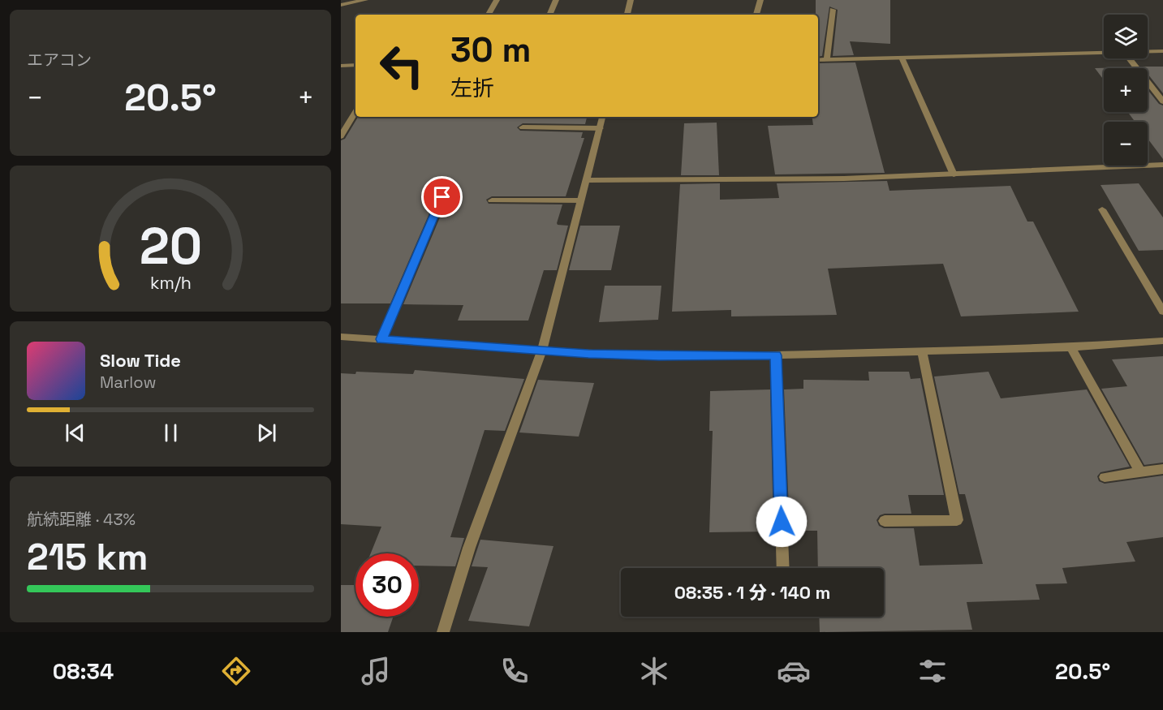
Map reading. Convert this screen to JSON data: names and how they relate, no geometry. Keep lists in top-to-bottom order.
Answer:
{
  "page": {
    "tile": [
      "エアコン",
      ["航続距離 · 43%", "215 km"]
    ],
    "map_buttons": ["+", "−"],
    "turn": ["30 m", "左折"],
    "heat": ["−", "20.5°", "+"],
    "song": ["Slow Tide", "Marlow"],
    "limit": "30",
    "trip": "08:35 · 1 分 · 140 m",
    "tabs": ["08:34", "20.5°"],
    "gauge": ["20", "km/h"]
  }
}
